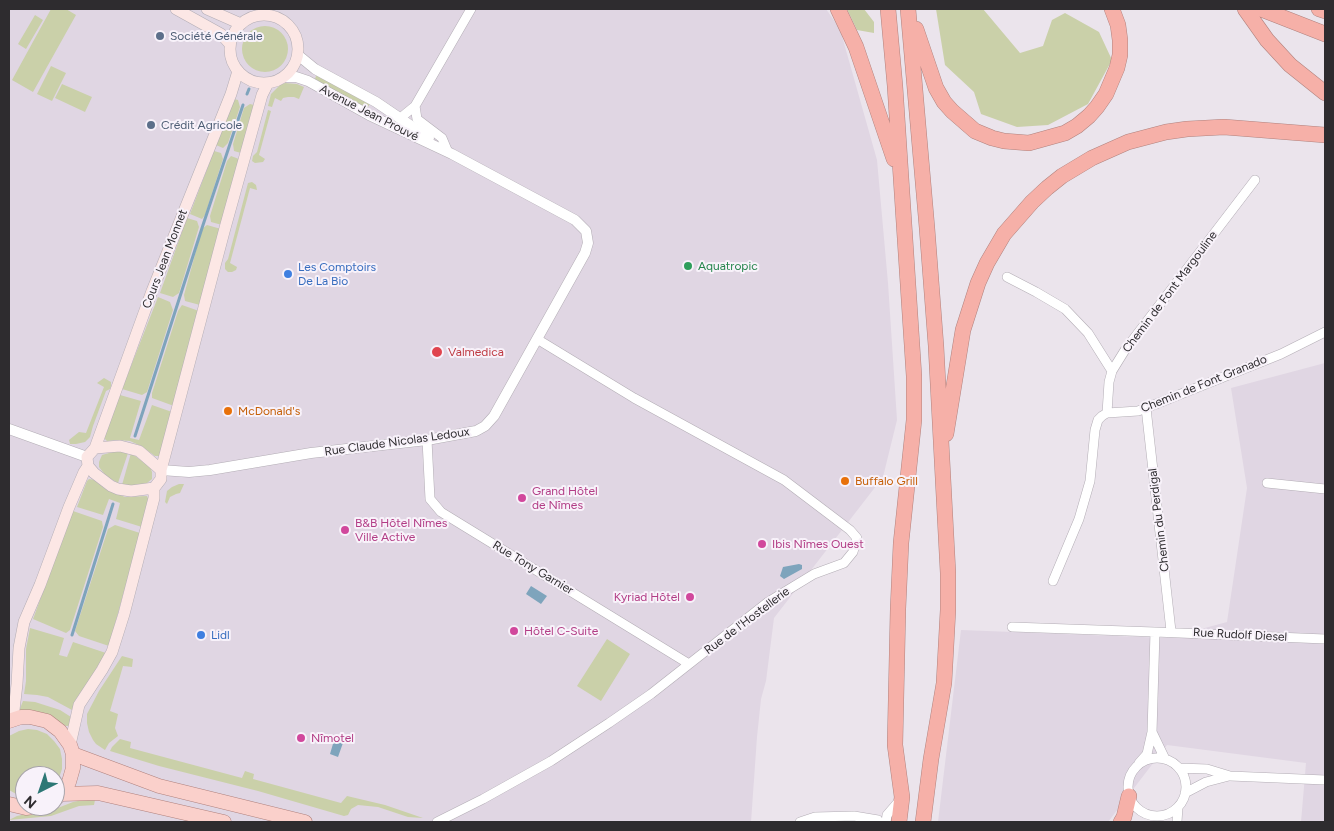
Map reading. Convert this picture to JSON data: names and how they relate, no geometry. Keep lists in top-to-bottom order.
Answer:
{
  "streets": {
    "main road": ["Cours Jean Monnet"],
    "street": [
      "Avenue Jean Prouvé",
      "Chemin de Font Margouline",
      "Chemin de Font Granado",
      "Rue Claude Nicolas Ledoux",
      "Chemin du Perdigal",
      "Rue Tony Garnier",
      "Rue de l'Hostellerie",
      "Rue Rudolf Diesel"
    ]
  },
  "crossings": [
    ["Avenue Jean Prouvé", "Cours Jean Monnet"],
    ["Avenue Jean Prouvé", "Rue Claude Nicolas Ledoux"],
    ["Chemin de Font Margouline", "Chemin de Font Granado"],
    ["Chemin de Font Granado", "Chemin du Perdigal"],
    ["Rue Claude Nicolas Ledoux", "Rue Tony Garnier"],
    ["Rue Claude Nicolas Ledoux", "Rue de l'Hostellerie"],
    ["Chemin du Perdigal", "Rue Rudolf Diesel"],
    ["Rue Tony Garnier", "Rue de l'Hostellerie"]
  ],
  "places": [
    "Société Générale",
    "Crédit Agricole",
    "Aquatropic",
    "Les Comptoirs De La Bio",
    "Valmedica",
    "McDonald's",
    "Buffalo Grill",
    "Grand Hôtel de Nîmes",
    "B&B Hôtel Nîmes Ville Active",
    "Ibis Nîmes Ouest",
    "Kyriad Hôtel",
    "Hôtel C-Suite",
    "Lidl",
    "Nîmotel"
  ],
  "north": "bottom left"
}
